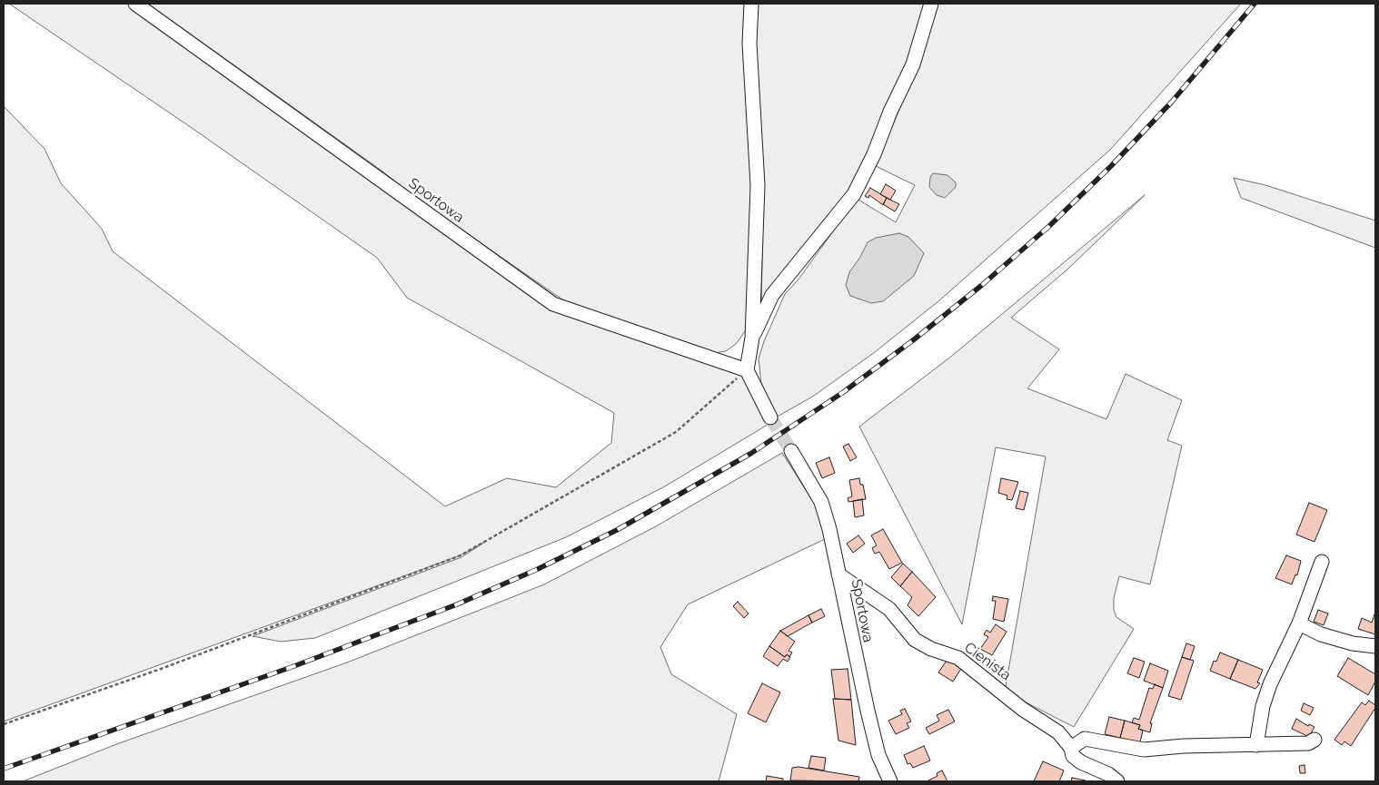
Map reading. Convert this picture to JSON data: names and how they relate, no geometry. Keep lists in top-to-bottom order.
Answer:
{
  "streets": {
    "street": ["Sportowa", "Cienista"]
  },
  "crossings": [
    ["Sportowa", "Cienista"]
  ]
}
